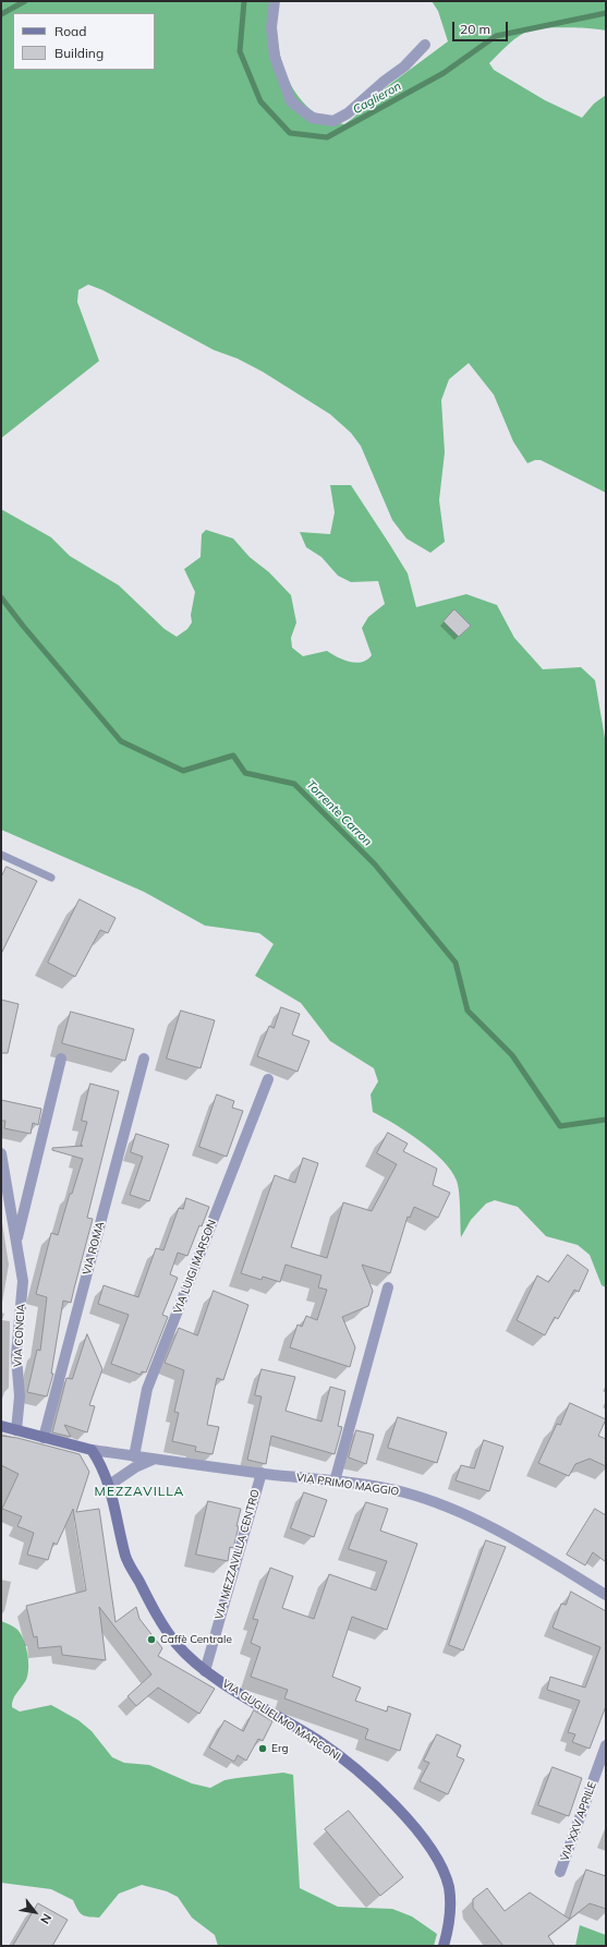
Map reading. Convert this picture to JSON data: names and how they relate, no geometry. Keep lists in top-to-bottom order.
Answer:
{
  "streets": {
    "main road": ["VIA GUGLIELMO MARCONI"],
    "street": [
      "VIA ROMA",
      "VIA LUIGI MARSON",
      "VIA CONCIA",
      "VIA PRIMO MAGGIO",
      "VIA MEZZAVILLA CENTRO",
      "VIA XXV APRILE"
    ]
  },
  "crossings": [
    ["VIA LUIGI MARSON", "VIA PRIMO MAGGIO"],
    ["VIA PRIMO MAGGIO", "VIA MEZZAVILLA CENTRO"],
    ["VIA MEZZAVILLA CENTRO", "VIA GUGLIELMO MARCONI"]
  ],
  "districts": ["MEZZAVILLA"],
  "water": ["Caglieron", "Torrente Carron"],
  "places": ["Caffè Centrale", "Erg"],
  "legend": ["Road", "Building"],
  "scale_bar": "20 m",
  "north": "bottom right"
}
